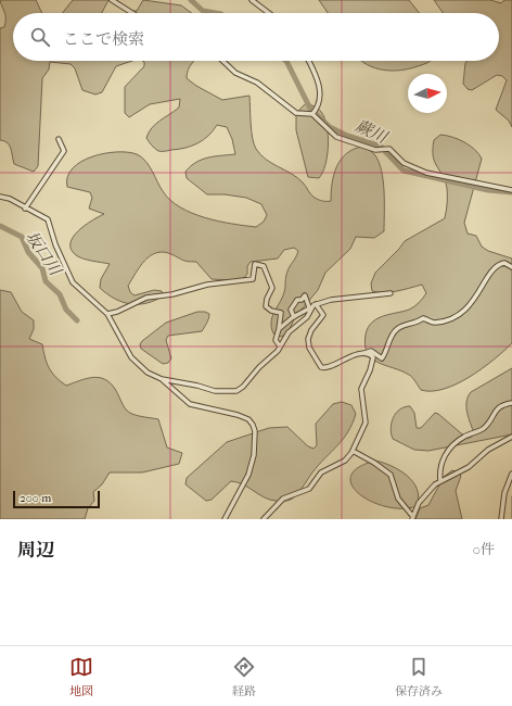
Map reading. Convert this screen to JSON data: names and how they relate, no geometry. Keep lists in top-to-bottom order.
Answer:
{
  "water": ["蕨川", "坂口川"],
  "scale_bar": "200 m",
  "north": "right",
  "page": {
    "search": "ここで検索",
    "scale": "200 m",
    "heading": ["周辺", "0件"],
    "nav": ["地図", "経路", "保存済み"]
  }
}
